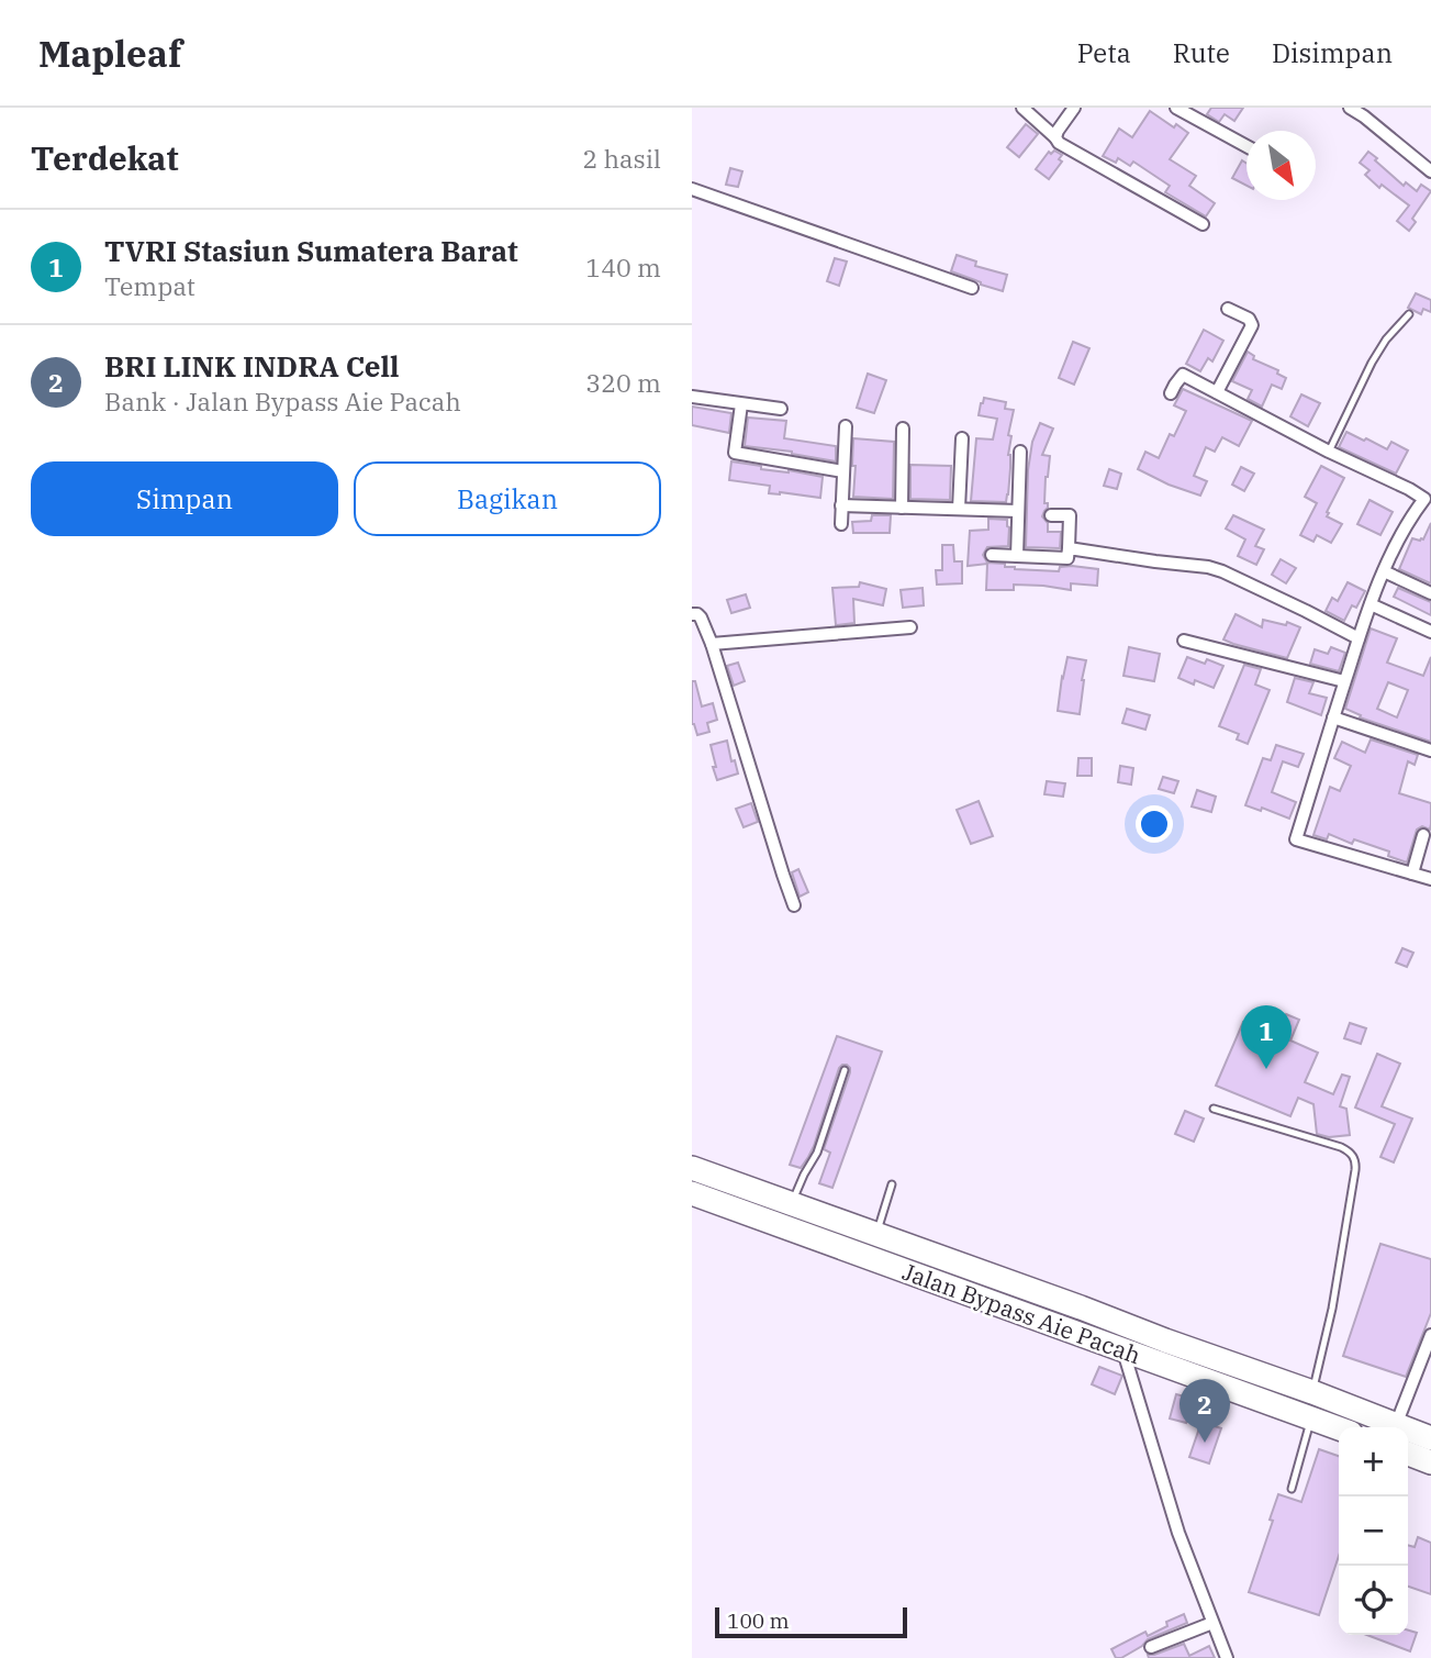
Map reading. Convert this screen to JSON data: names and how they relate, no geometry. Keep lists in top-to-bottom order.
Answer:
{
  "streets": {
    "highway": ["Jalan Bypass Aie Pacah"]
  },
  "scale_bar": "100 m",
  "north": "bottom right",
  "page": {
    "header": "Mapleaf",
    "nav": ["Peta", "Rute", "Disimpan"],
    "heading": ["Terdekat", "2 hasil"],
    "list": [
      {
        "mark": "1",
        "name": "TVRI Stasiun Sumatera Barat",
        "note": "Tempat",
        "value": "140 m"
      },
      {
        "mark": "2",
        "name": "BRI LINK INDRA Cell",
        "note": "Bank · Jalan Bypass Aie Pacah",
        "value": "320 m"
      }
    ],
    "buttons": ["Simpan", "Bagikan"],
    "pins": ["1", "2"],
    "map_buttons": ["+", "−"],
    "scale": "100 m"
  }
}
